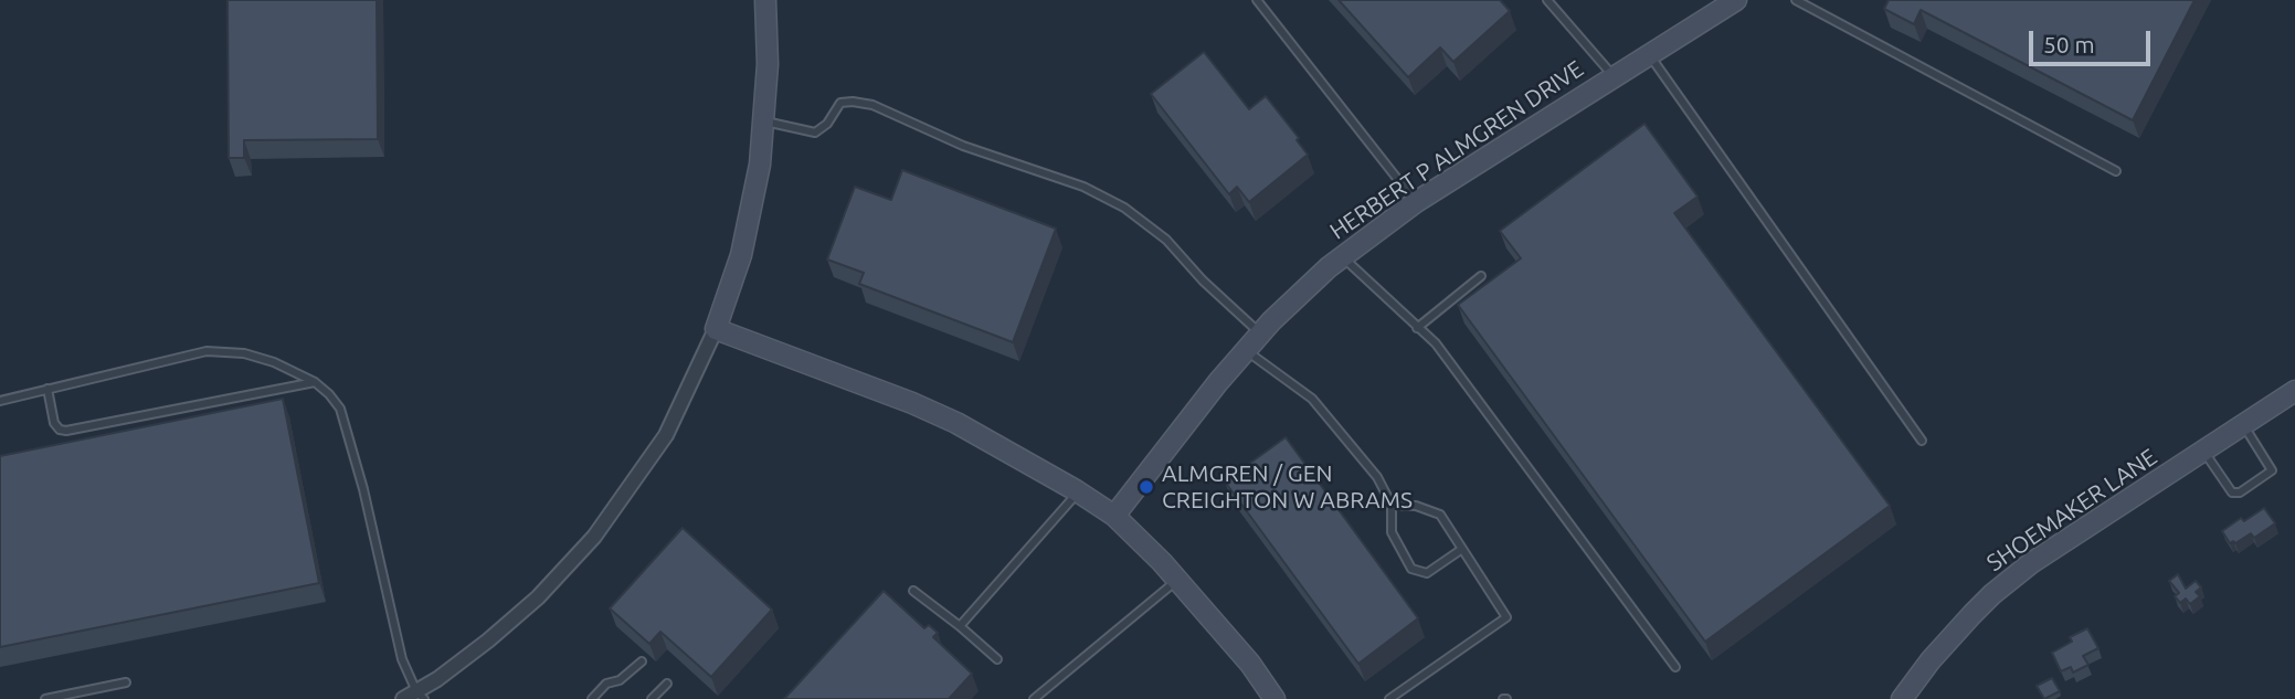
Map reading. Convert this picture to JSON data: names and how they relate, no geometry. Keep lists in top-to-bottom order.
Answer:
{
  "streets": {
    "street": ["HERBERT P ALMGREN DRIVE", "SHOEMAKER LANE"]
  },
  "places": ["ALMGREN / GEN CREIGHTON W ABRAMS"],
  "scale_bar": "50 m"
}
